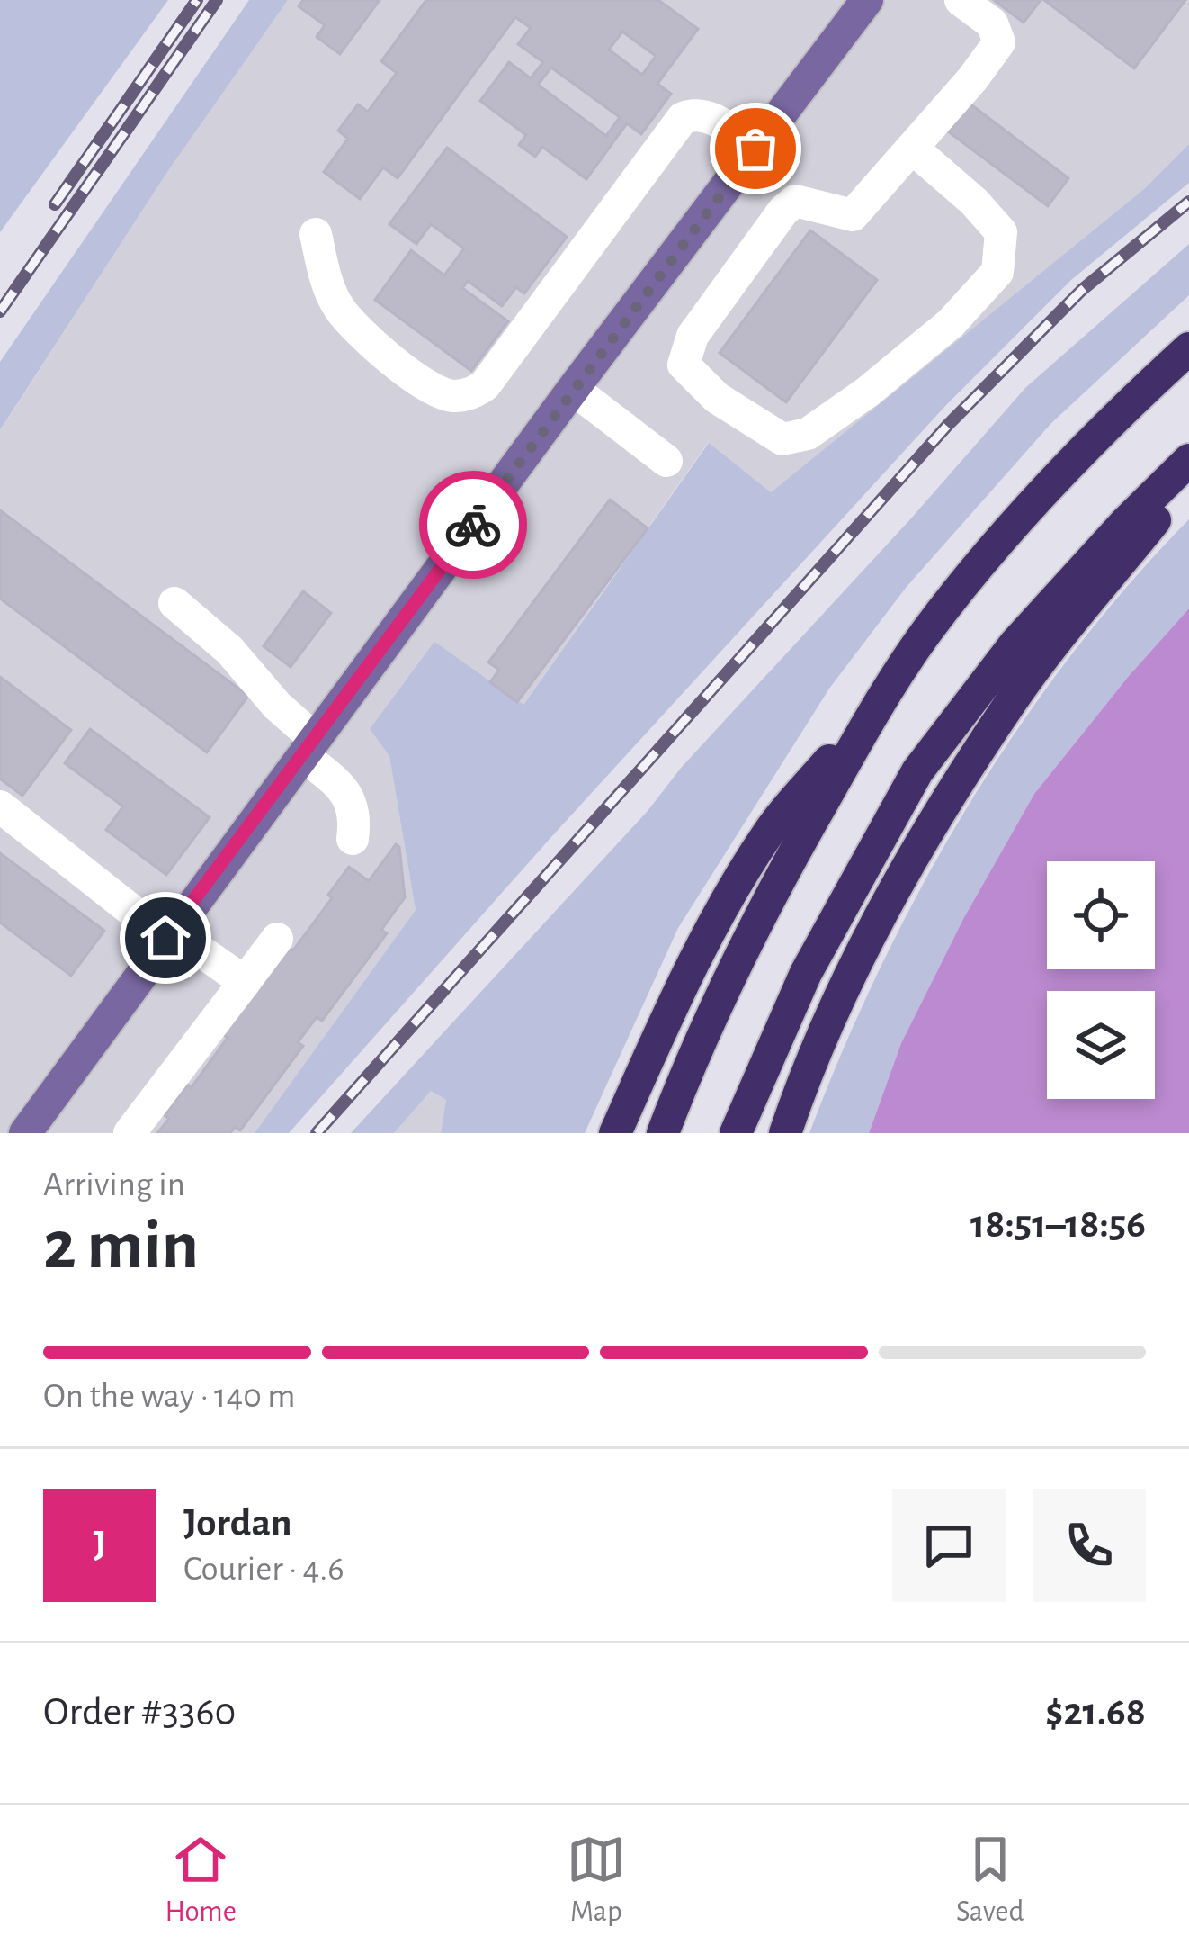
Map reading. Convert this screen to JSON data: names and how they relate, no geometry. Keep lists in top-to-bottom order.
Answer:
{
  "page": {
    "heading": ["2 min", "Arriving in", "18:51–18:56"],
    "panel": [
      "Jordan",
      "Courier · 4.6",
      "Order #3360",
      "$21.68"
    ],
    "bar": "On the way · 140 m",
    "round": "J",
    "tabs": ["Home", "Map", "Saved"]
  }
}
